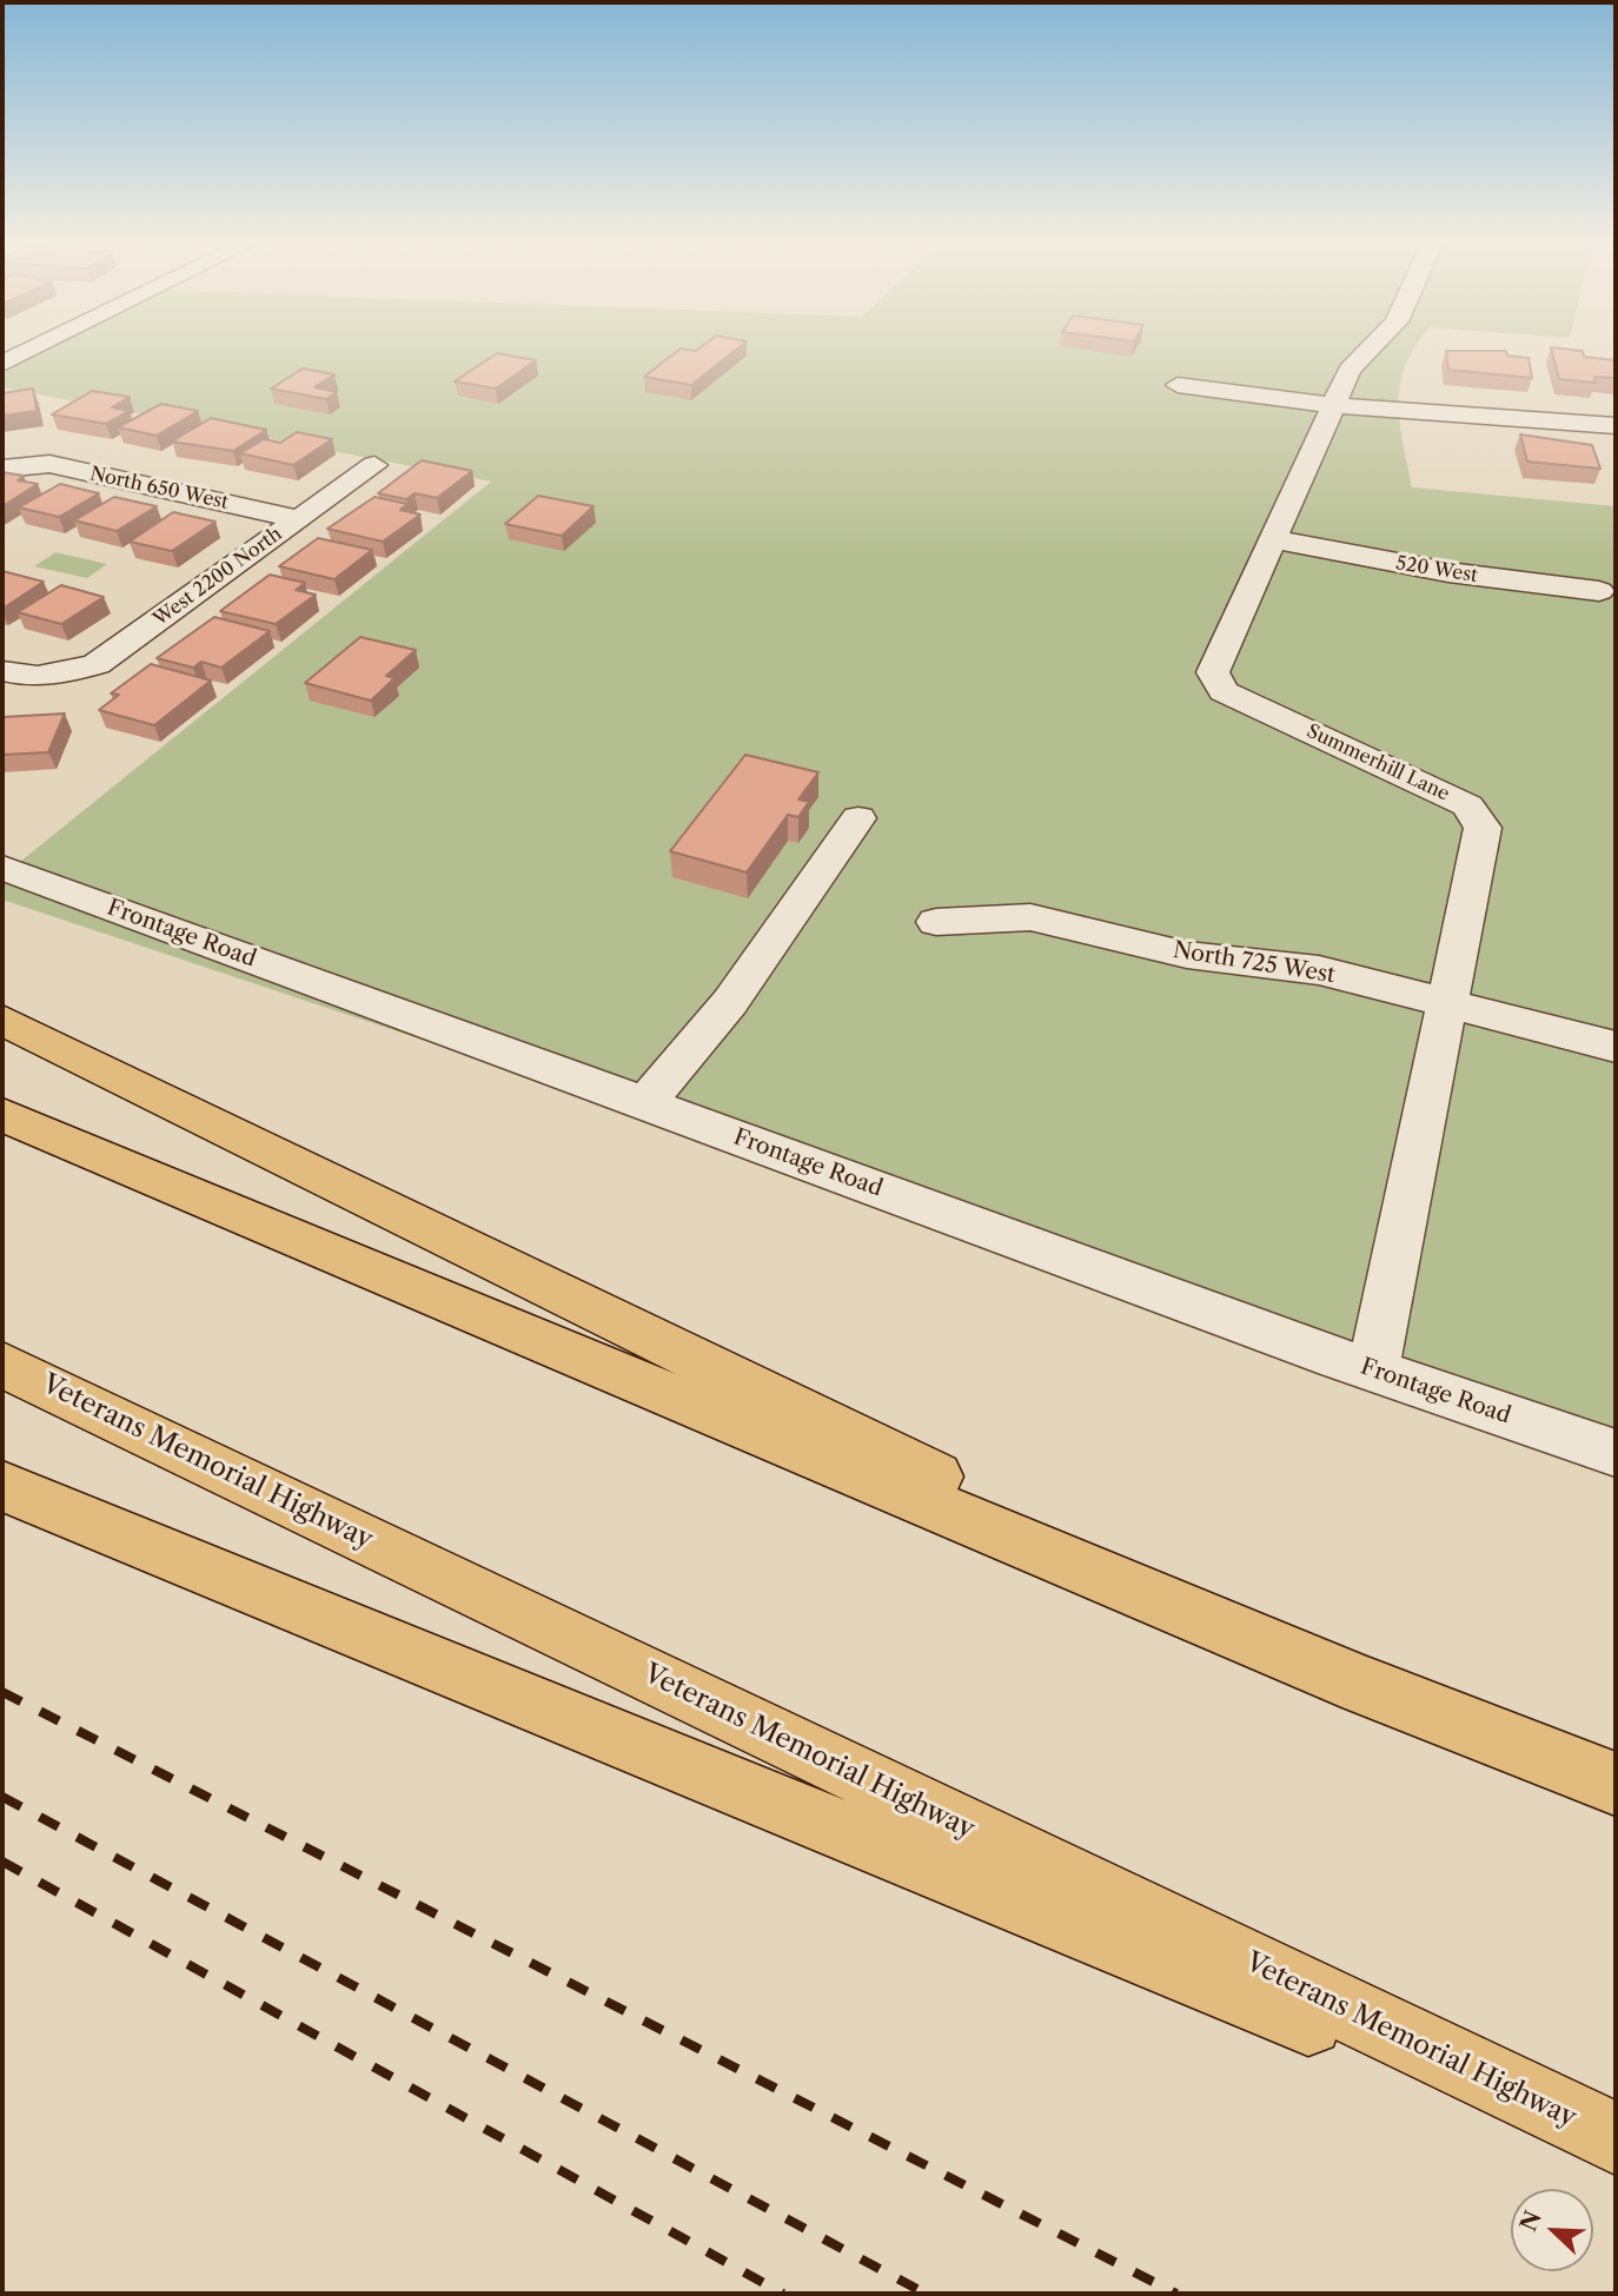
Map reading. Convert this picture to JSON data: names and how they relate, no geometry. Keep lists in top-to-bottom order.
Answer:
{
  "streets": {
    "highway": ["Veterans Memorial Highway"],
    "street": [
      "North 650 West",
      "520 West",
      "West 2200 North",
      "Summerhill Lane",
      "Frontage Road",
      "North 725 West"
    ]
  },
  "crossings": [
    ["North 650 West", "West 2200 North"],
    ["520 West", "Summerhill Lane"],
    ["Summerhill Lane", "Frontage Road"],
    ["Summerhill Lane", "North 725 West"]
  ],
  "north": "top left"
}
